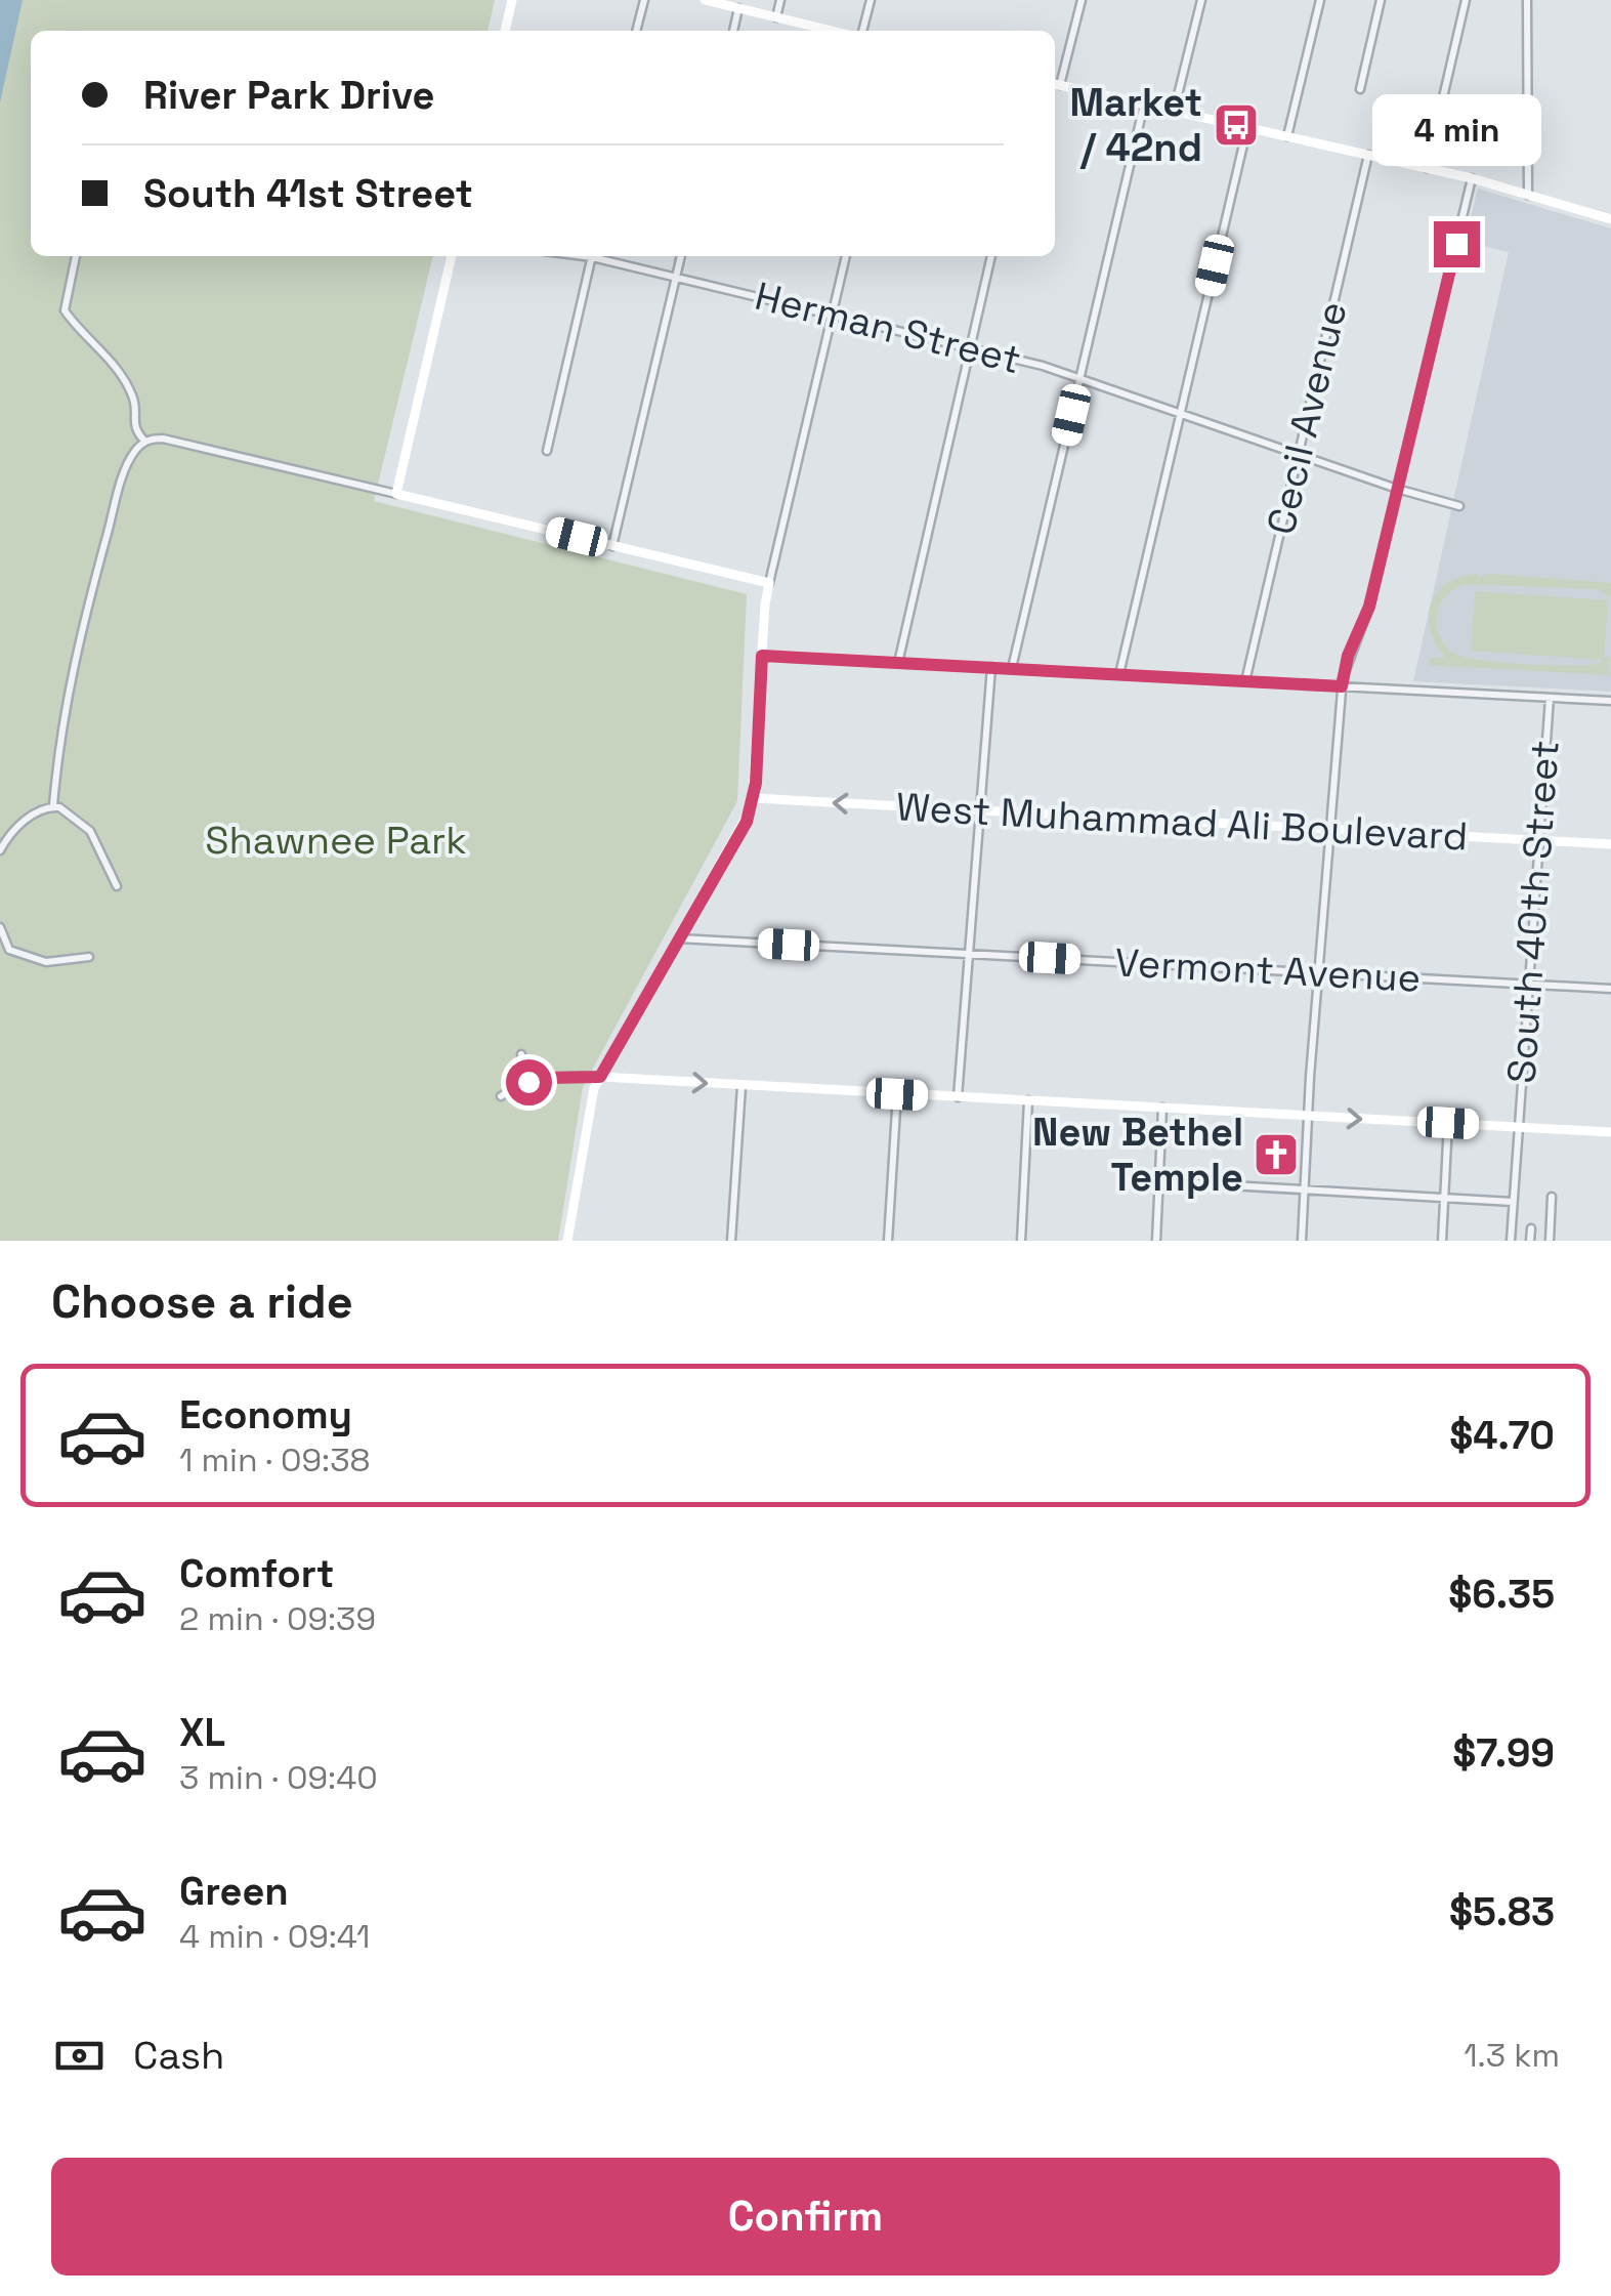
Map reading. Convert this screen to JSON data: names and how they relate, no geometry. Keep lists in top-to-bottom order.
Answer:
{
  "streets": {
    "street": [
      "Herman Street",
      "Cecil Avenue",
      "West Muhammad Ali Boulevard",
      "South 40th Street",
      "Vermont Avenue"
    ]
  },
  "crossings": [
    ["Herman Street", "Cecil Avenue"],
    ["West Muhammad Ali Boulevard", "South 40th Street"],
    ["South 40th Street", "Vermont Avenue"]
  ],
  "parks": ["Shawnee Park"],
  "places": {
    "bus stop": ["Market / 42nd"],
    "church": ["New Bethel Temple"]
  },
  "page": {
    "banner": ["River Park Drive", "South 41st Street"],
    "bubble": "4 min",
    "heading": "Choose a ride",
    "list": [
      {
        "name": "Economy",
        "note": "1 min · 09:38",
        "value": "$4.70"
      },
      {
        "name": "Comfort",
        "note": "2 min · 09:39",
        "value": "$6.35"
      },
      {
        "name": "XL",
        "note": "3 min · 09:40",
        "value": "$7.99"
      },
      {
        "name": "Green",
        "note": "4 min · 09:41",
        "value": "$5.83"
      }
    ],
    "pay": ["Cash", "1.3 km"],
    "buttons": "Confirm"
  }
}
